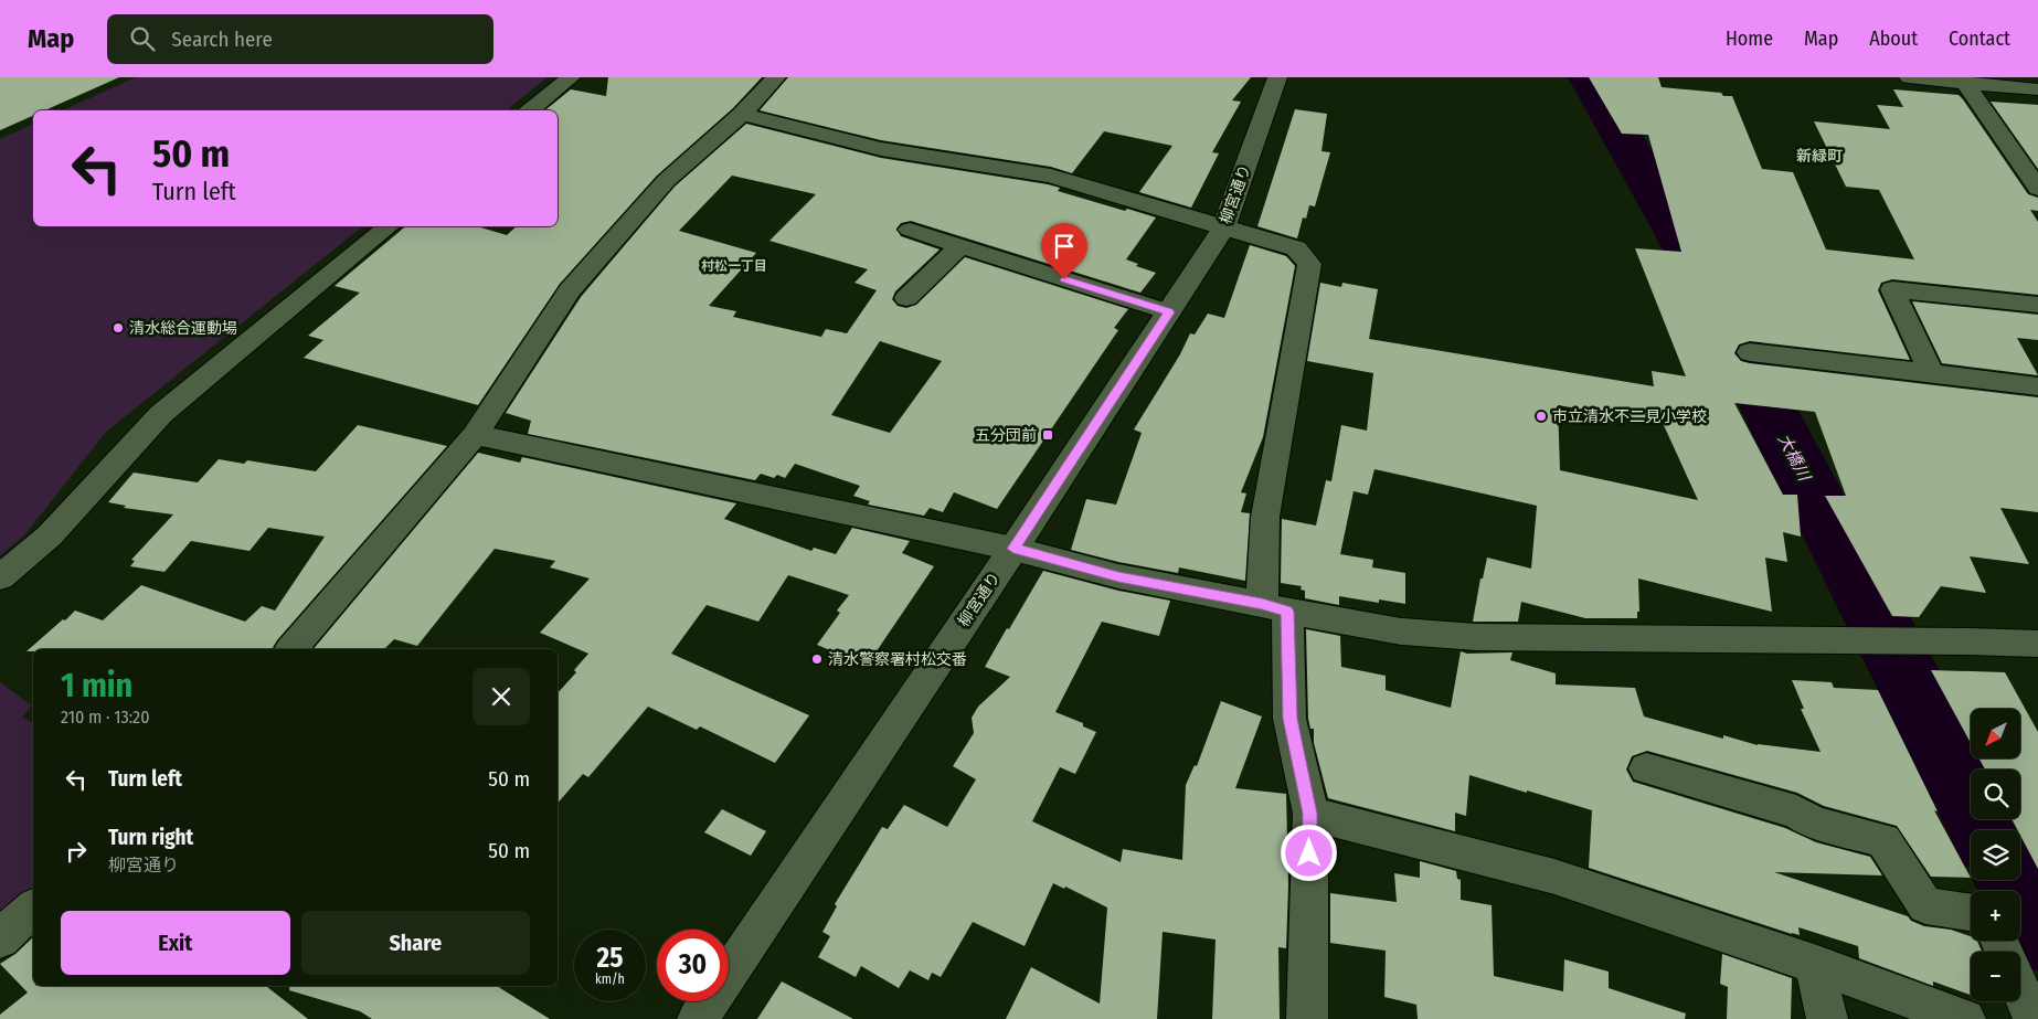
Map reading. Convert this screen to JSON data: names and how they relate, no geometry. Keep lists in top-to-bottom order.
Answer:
{
  "streets": {
    "street": ["柳宮通り"]
  },
  "districts": ["新緑町", "村松一丁目"],
  "water": ["大橋川"],
  "places": {
    "other": ["清水総合運動場", "市立清水不二見小学校", "清水警察署村松交番"],
    "transit": ["五分団前"]
  },
  "north": "bottom left",
  "page": {
    "header": "Map",
    "search": "Search here",
    "nav": [
      "Home",
      "Map",
      "About",
      "Contact"
    ],
    "turn": ["50 m", "Turn left"],
    "heading": ["1 min", "210 m · 13:20"],
    "map_buttons": ["+", "−"],
    "list": [
      {
        "name": "Turn left",
        "value": "50 m"
      },
      {
        "name": "Turn right",
        "note": "柳宮通り",
        "value": "50 m"
      }
    ],
    "buttons": ["Exit", "Share"],
    "speed": "25 km/h",
    "limit": "30"
  }
}
